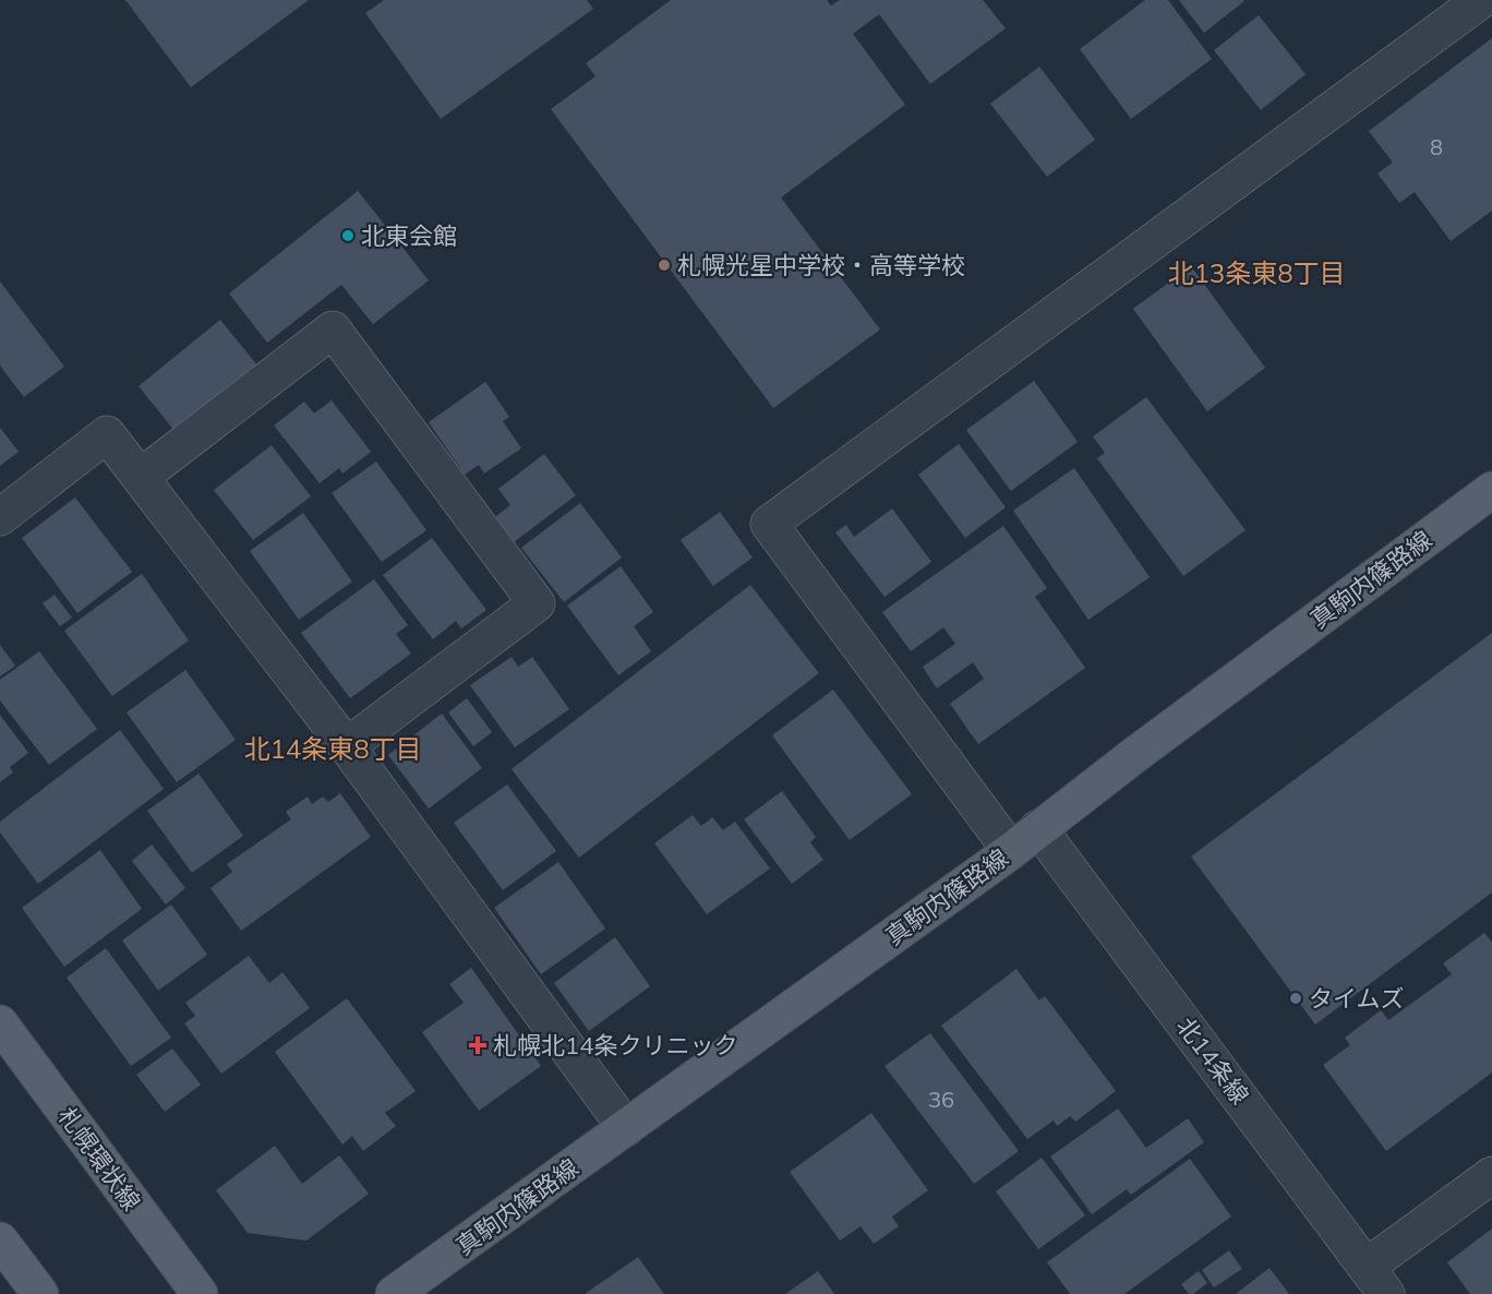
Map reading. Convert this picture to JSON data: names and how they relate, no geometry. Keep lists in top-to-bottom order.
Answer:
{
  "streets": {
    "main road": ["真駒内篠路線", "札幌環状線"],
    "street": ["北14条線"]
  },
  "crossings": [
    ["真駒内篠路線", "北14条線"]
  ],
  "districts": ["北13条東8丁目", "北14条東8丁目"],
  "places": {
    "other": ["北東会館", "札幌光星中学校・高等学校", "タイムズ"],
    "health": ["札幌北14条クリニック"]
  },
  "house_numbers": ["8", "36"]
}
